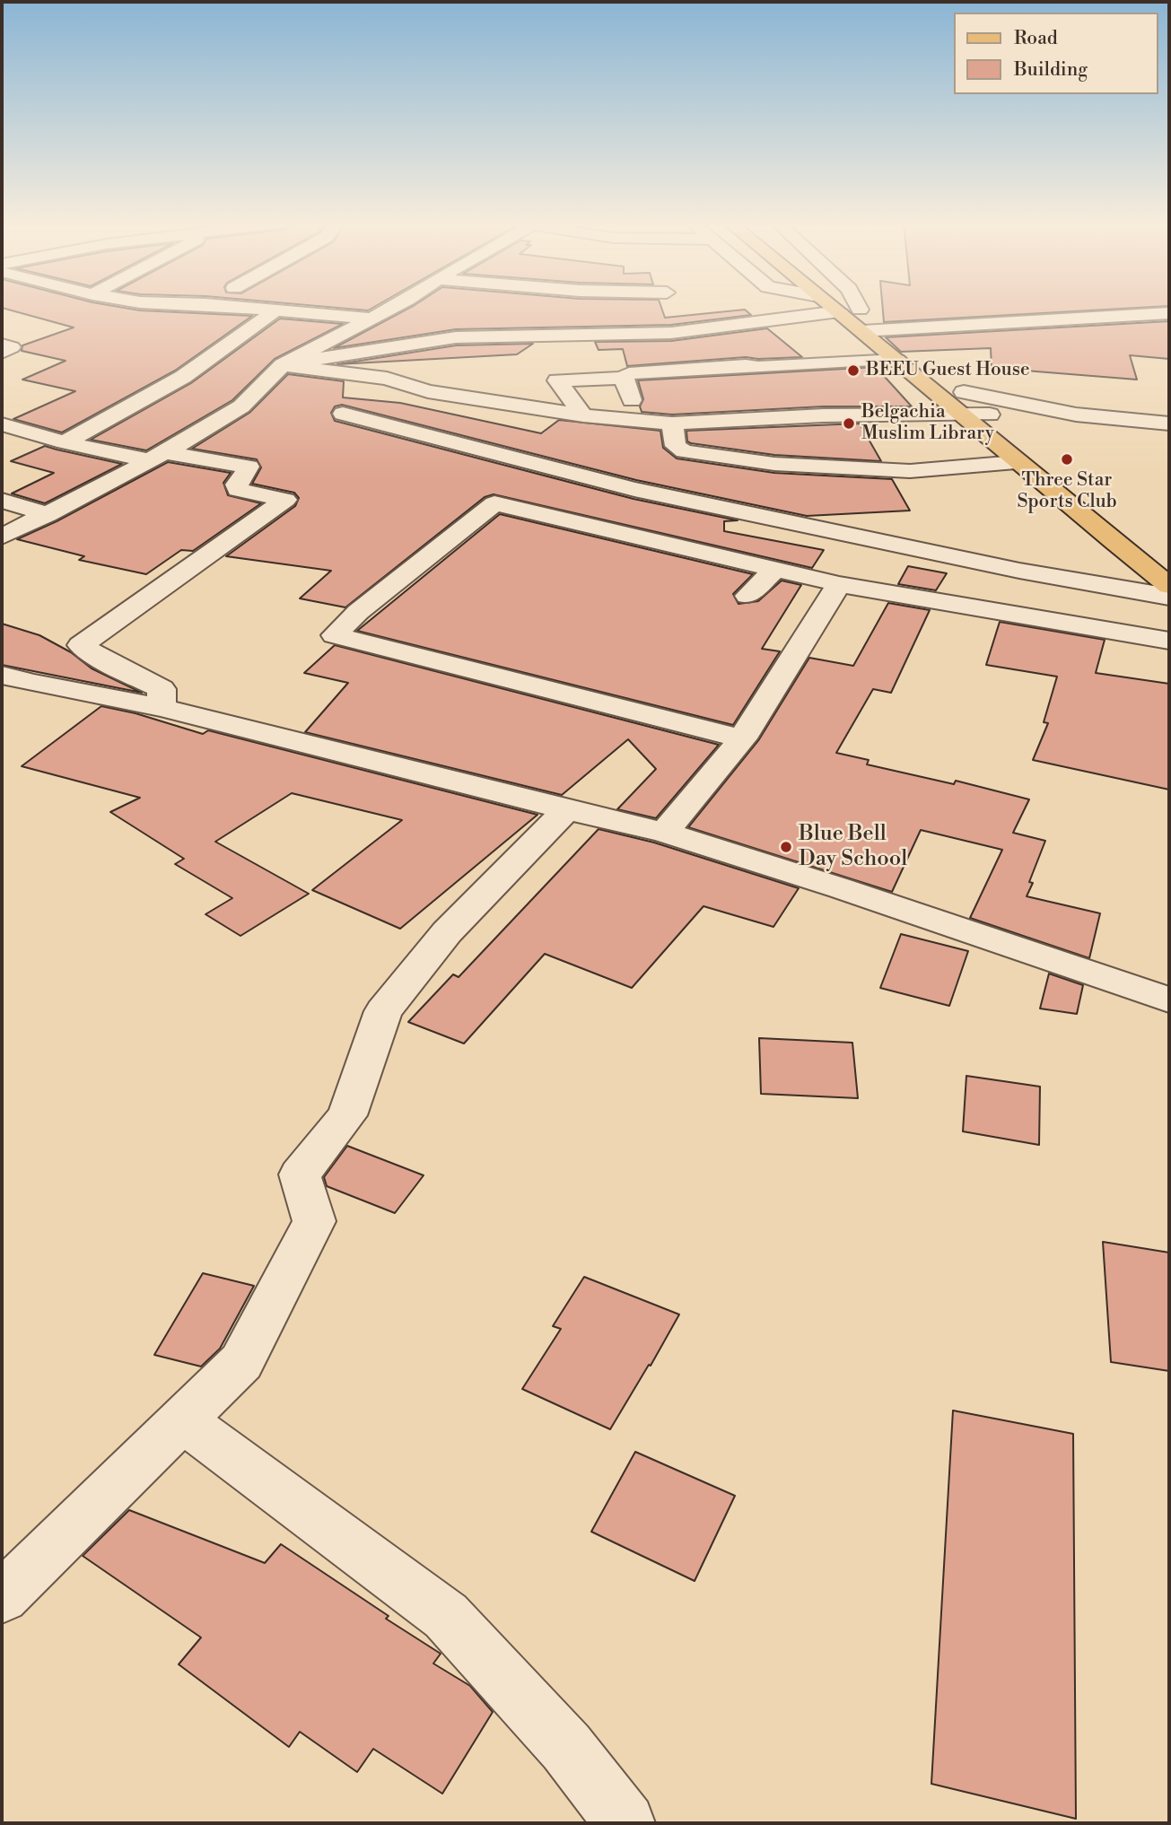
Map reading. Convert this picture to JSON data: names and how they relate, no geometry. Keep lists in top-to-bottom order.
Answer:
{
  "places": [
    "BEEU Guest House",
    "Belgachia Muslim Library",
    "Three Star Sports Club",
    "Blue Bell Day School"
  ],
  "legend": ["Road", "Building"]
}
